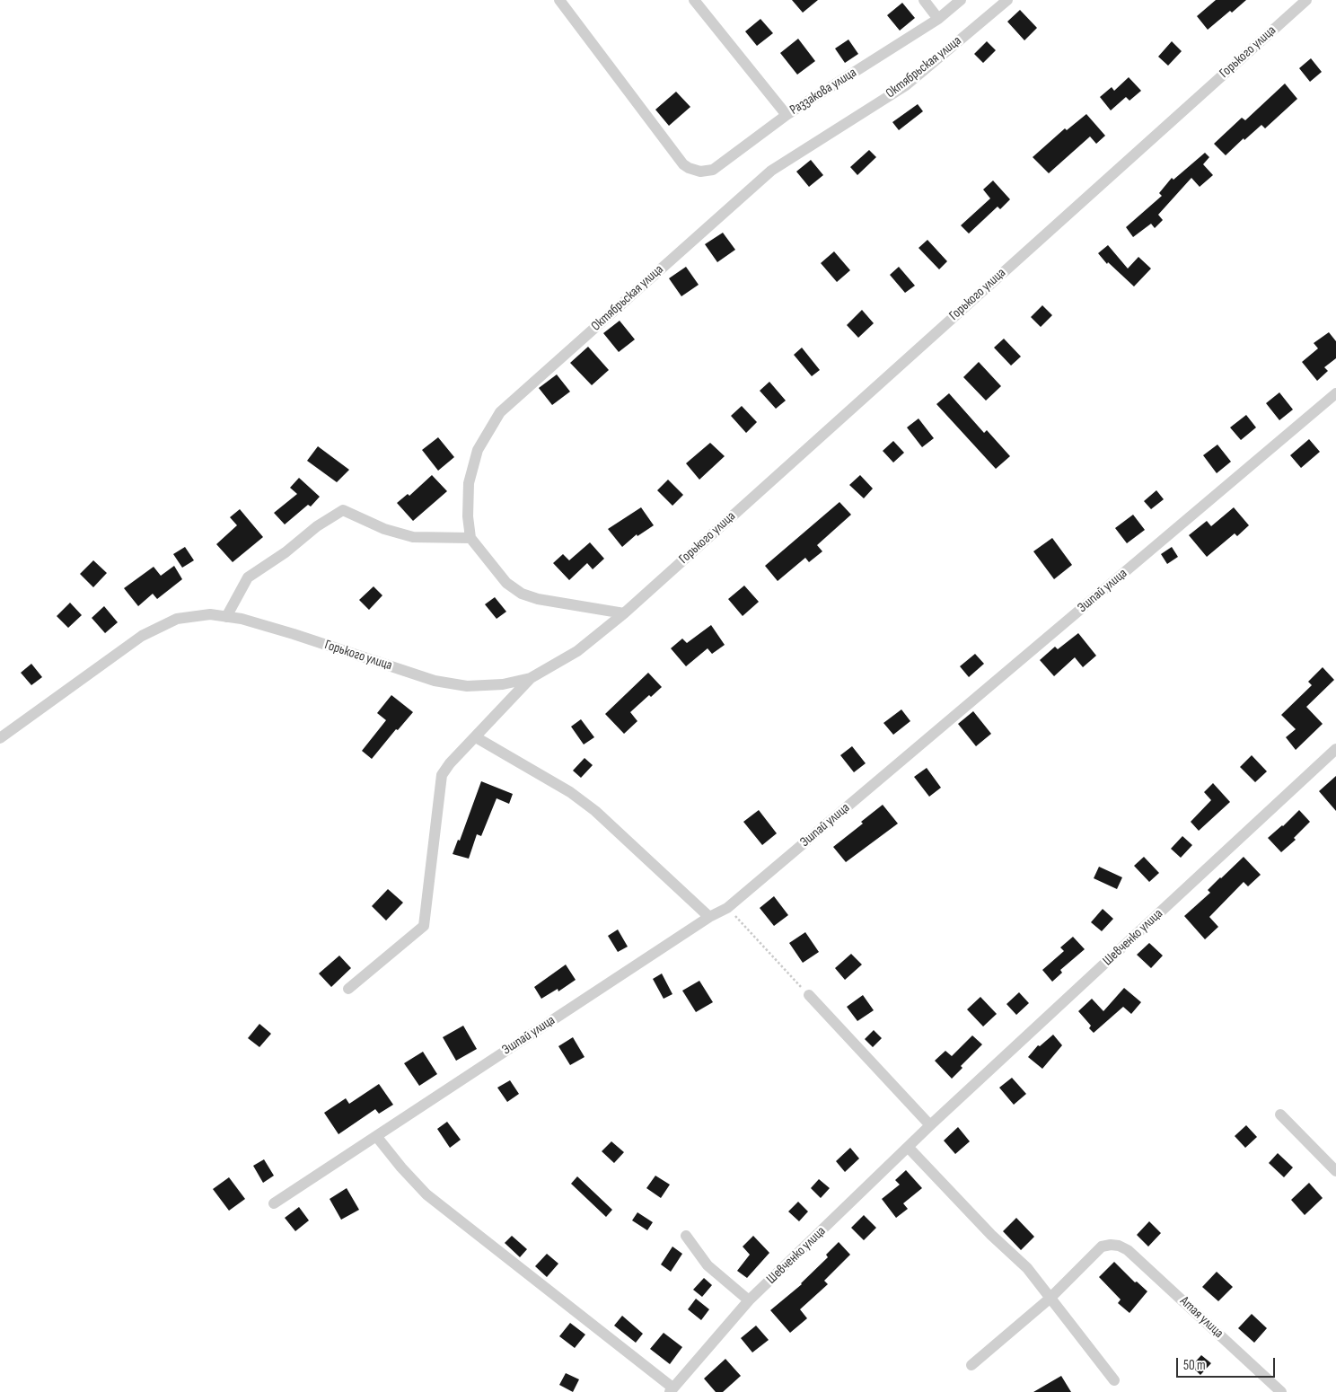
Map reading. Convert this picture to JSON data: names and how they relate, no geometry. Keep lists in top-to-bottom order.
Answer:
{
  "streets": {
    "street": [
      "Горького улица",
      "Октябрьская улица",
      "Раззакова улица",
      "Эшпай улица",
      "Шевченко улица",
      "Атая улица"
    ]
  },
  "scale_bar": "50 m"
}
